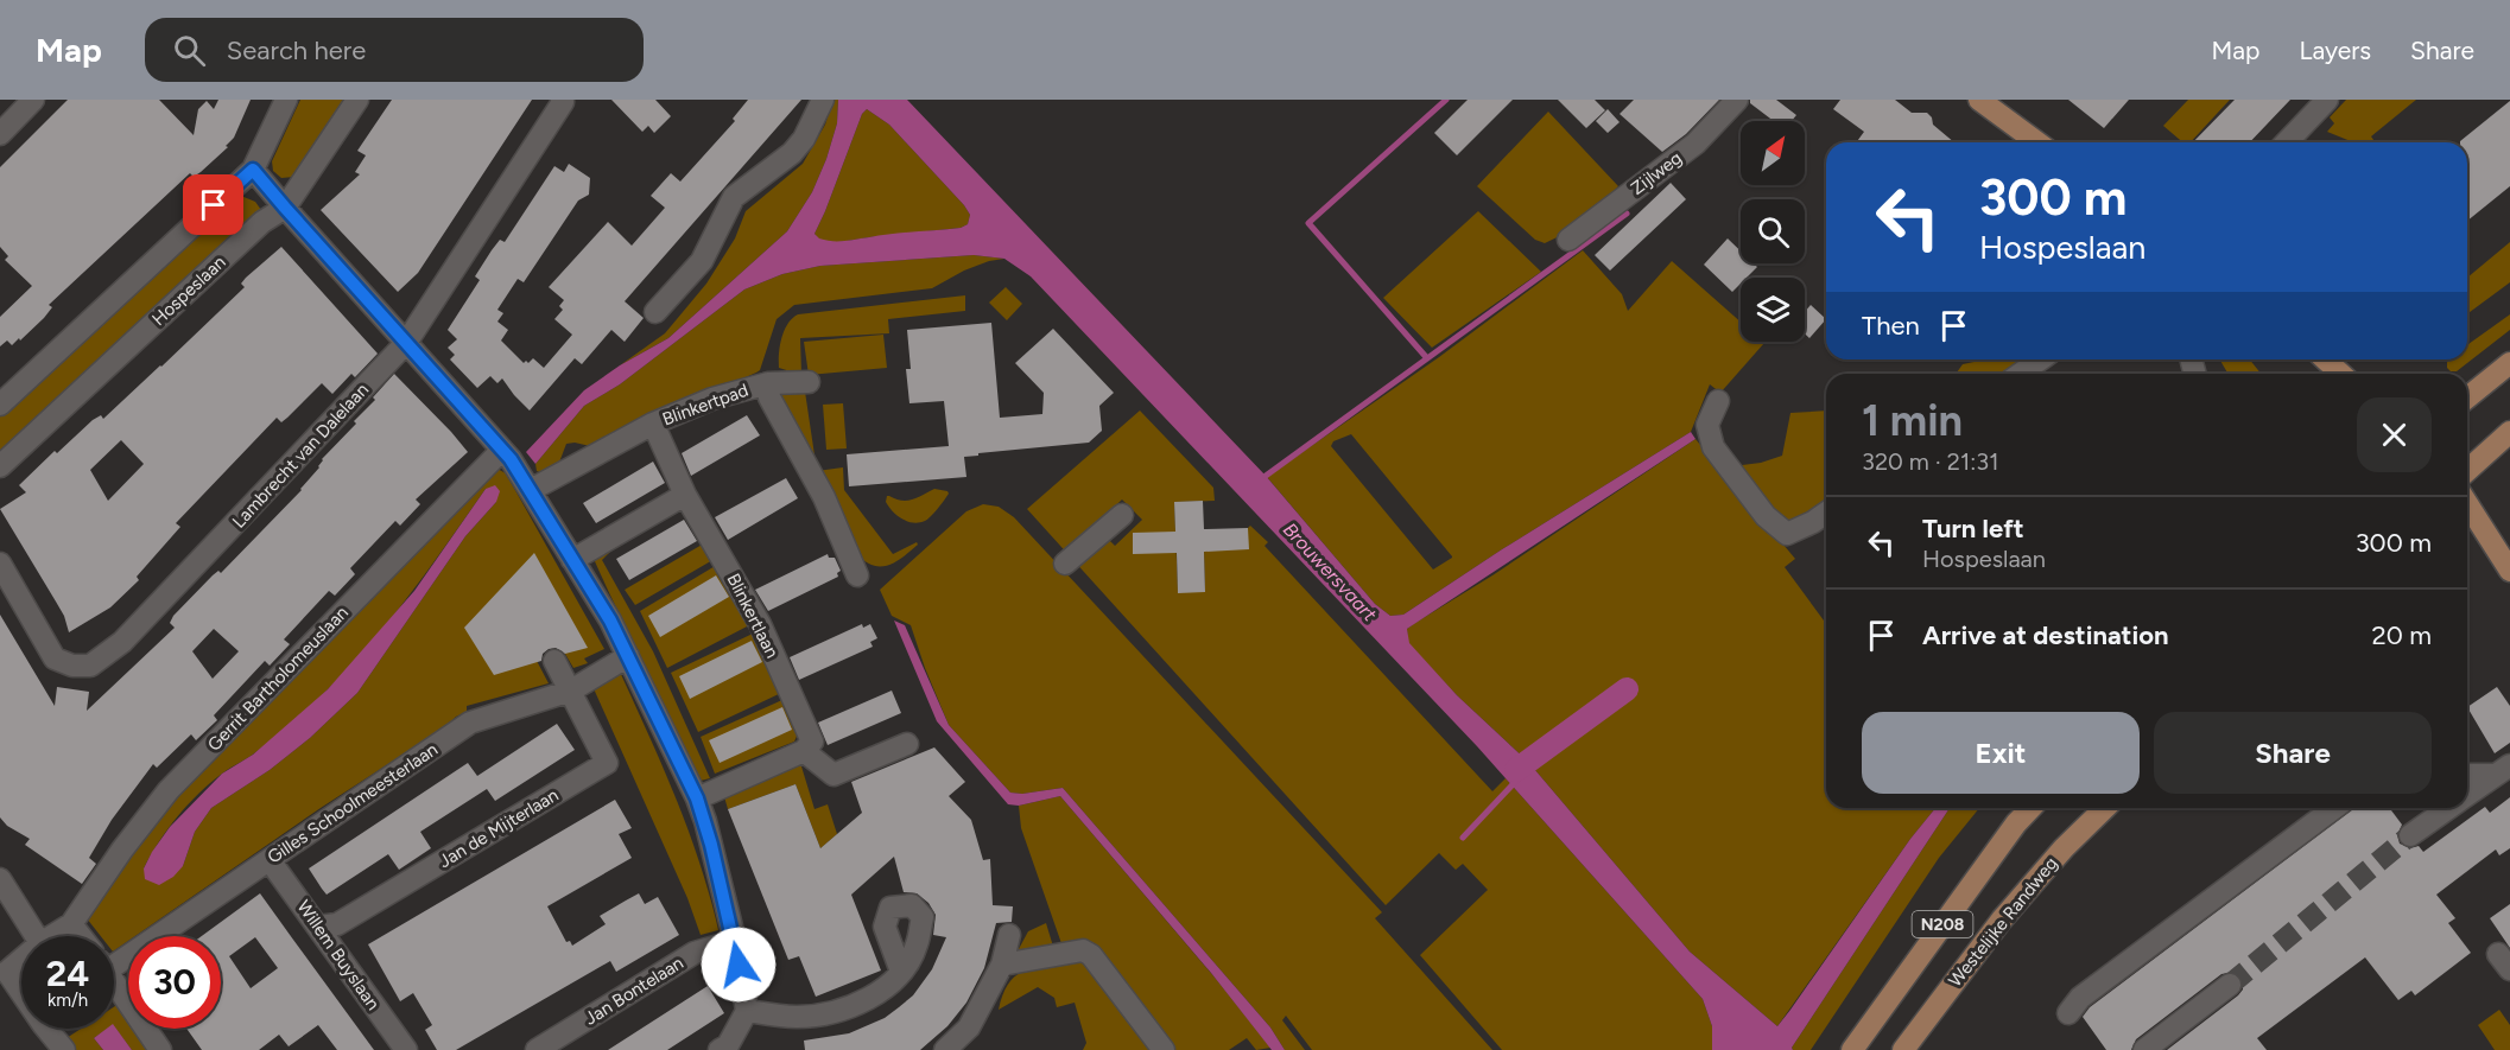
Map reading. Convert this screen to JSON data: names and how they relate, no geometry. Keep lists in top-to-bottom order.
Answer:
{
  "streets": {
    "main road": ["Westelijke Randweg", "N208"],
    "street": [
      "Zijlweg",
      "Hospeslaan",
      "Blinkertpad",
      "Lambrecht van Dalelaan",
      "Blinkertlaan",
      "Gerrit Bartholomeuslaan",
      "Gilles Schoolmeesterlaan",
      "Jan de Mijterlaan",
      "Willem Buyslaan",
      "Jan Bontelaan"
    ]
  },
  "crossings": [
    ["Gilles Schoolmeesterlaan", "Jan de Mijterlaan"],
    ["Gilles Schoolmeesterlaan", "Willem Buyslaan"],
    ["Jan de Mijterlaan", "Willem Buyslaan"]
  ],
  "water": ["Brouwersvaart"],
  "north": "top right",
  "page": {
    "header": "Map",
    "search": "Search here",
    "nav": ["Map", "Layers", "Share"],
    "turn": ["300 m", "Hospeslaan"],
    "then": "Then",
    "heading": ["1 min", "320 m · 21:31"],
    "list": [
      {
        "name": "Turn left",
        "note": "Hospeslaan",
        "value": "300 m"
      },
      {
        "name": "Arrive at destination",
        "value": "20 m"
      }
    ],
    "buttons": ["Exit", "Share"],
    "speed": "24 km/h",
    "limit": "30"
  }
}
